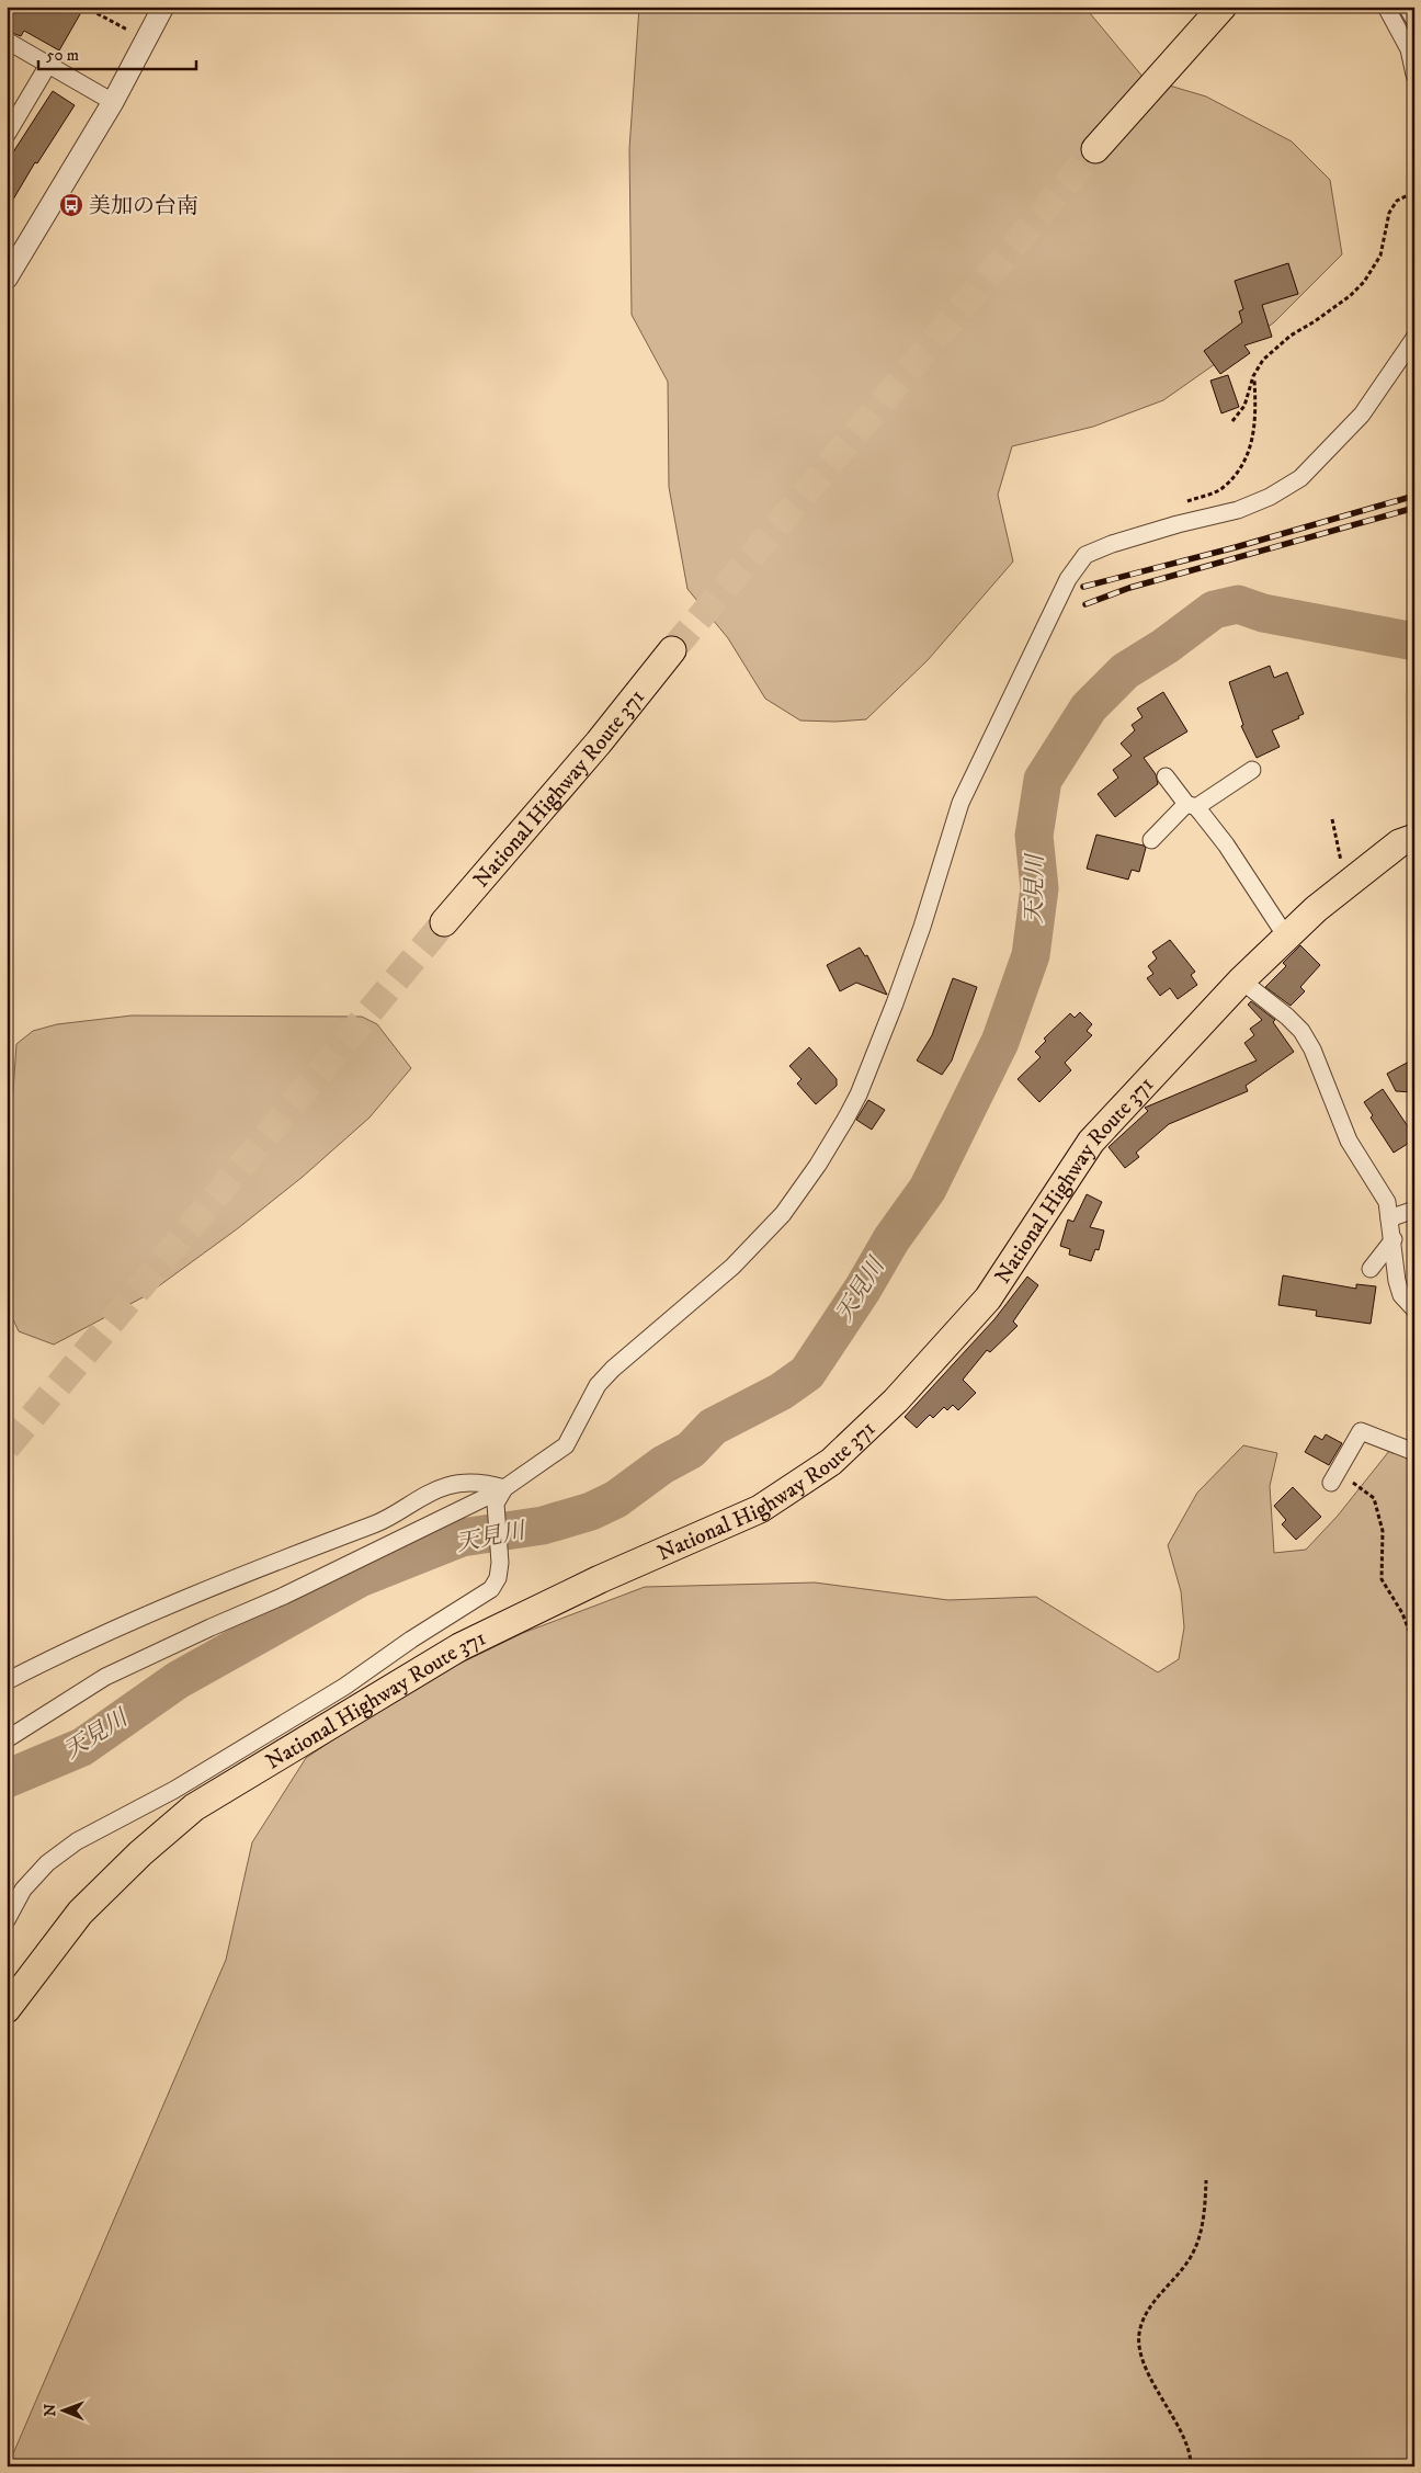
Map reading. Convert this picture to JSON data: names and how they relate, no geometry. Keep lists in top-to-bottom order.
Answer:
{
  "streets": {
    "highway": ["National Highway Route 371"]
  },
  "water": ["天見川"],
  "places": {
    "bus stop": ["美加の台南"]
  },
  "scale_bar": "50 m",
  "north": "left"
}
